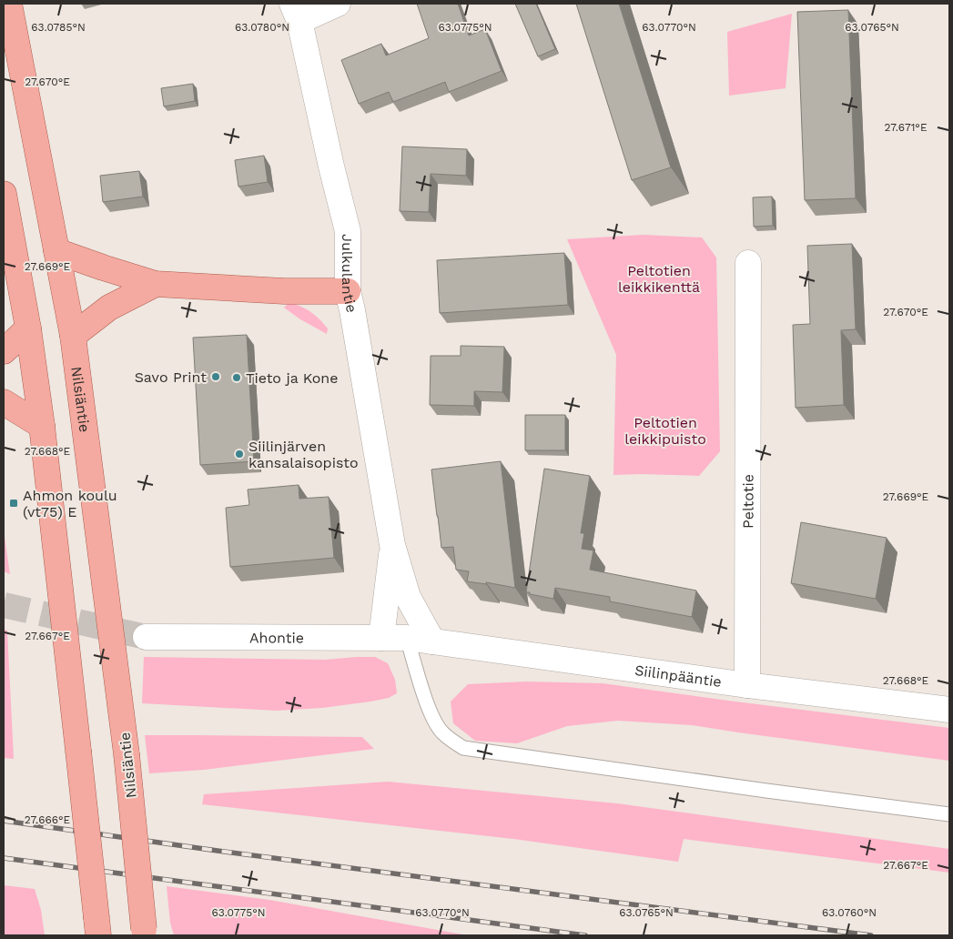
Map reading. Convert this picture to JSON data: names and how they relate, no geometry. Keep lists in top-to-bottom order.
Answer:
{
  "streets": {
    "main road": ["Nilsiäntie"],
    "street": [
      "Julkulantie",
      "Peltotie",
      "Ahontie",
      "Siilinpääntie"
    ]
  },
  "crossings": [
    ["Julkulantie", "Ahontie"],
    ["Julkulantie", "Siilinpääntie"],
    ["Peltotie", "Siilinpääntie"],
    ["Ahontie", "Siilinpääntie"]
  ],
  "parks": ["Peltotien leikkikenttä", "Peltotien leikkipuisto"],
  "places": {
    "other": ["Savo Print", "Tieto ja Kone", "Siilinjärven kansalaisopisto"],
    "transit": ["Ahmon koulu (vt75) E"]
  },
  "coordinates": [
    "63.0785°N",
    "63.0780°N",
    "63.0775°N",
    "63.0770°N",
    "63.0765°N",
    "27.670°E",
    "27.671°E",
    "27.669°E",
    "27.668°E",
    "27.667°E",
    "27.666°E",
    "63.0760°N"
  ]
}
